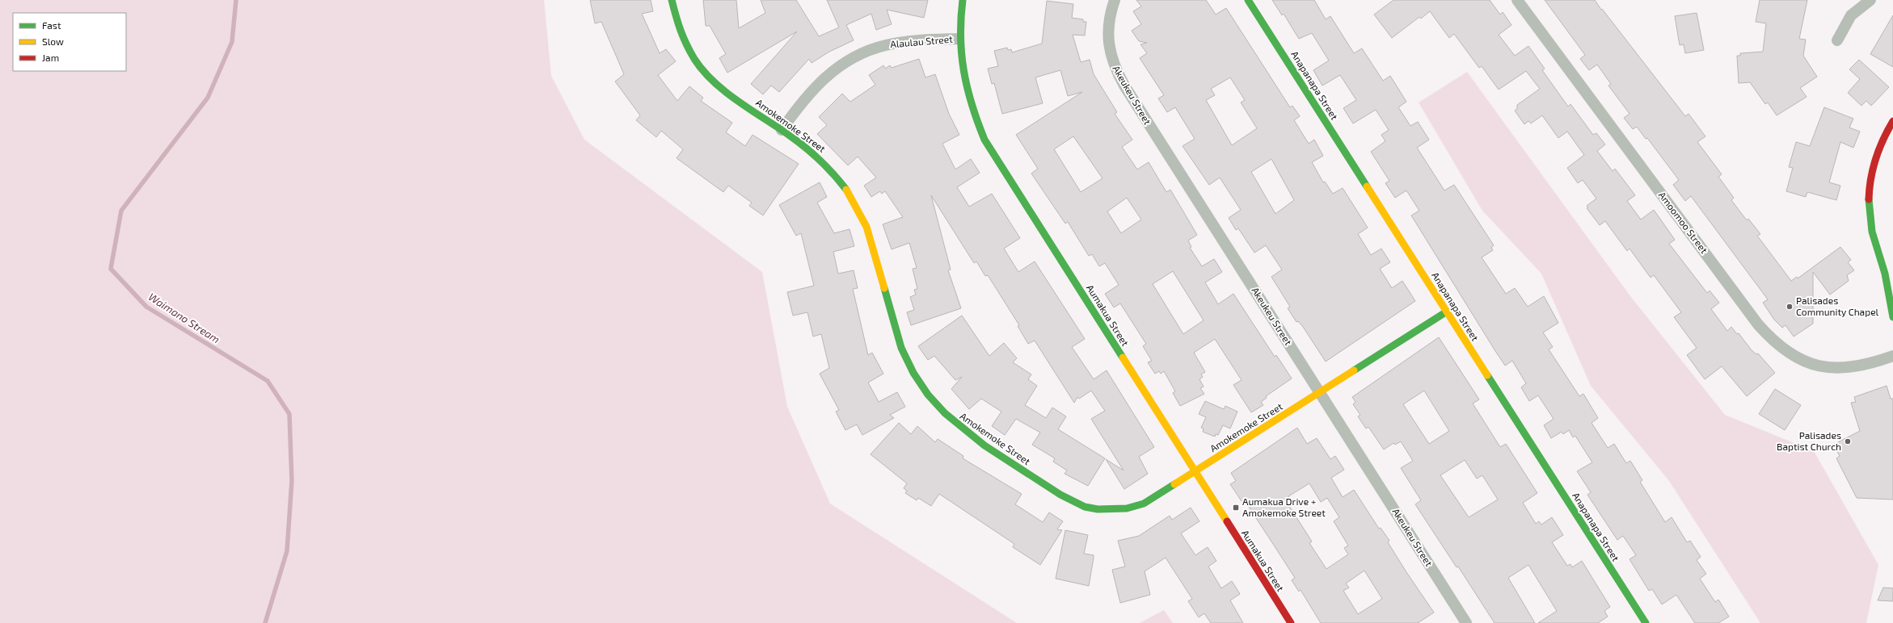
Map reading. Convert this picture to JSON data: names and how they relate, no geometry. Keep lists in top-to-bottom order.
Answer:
{
  "streets": {
    "street": [
      "Alaulau Street",
      "Anapanapa Street",
      "Akeukeu Street",
      "Amokemoke Street",
      "Amoomoo Street",
      "Aumakua Street"
    ]
  },
  "crossings": [
    ["Alaulau Street", "Amokemoke Street"],
    ["Alaulau Street", "Aumakua Street"],
    ["Anapanapa Street", "Amokemoke Street"],
    ["Akeukeu Street", "Amokemoke Street"],
    ["Amokemoke Street", "Aumakua Street"]
  ],
  "water": ["Waimano Stream"],
  "places": {
    "other": ["Palisades Community Chapel", "Palisades Baptist Church"],
    "transit": ["Aumakua Drive + Amokemoke Street"]
  },
  "legend": ["Fast", "Slow", "Jam"]
}
